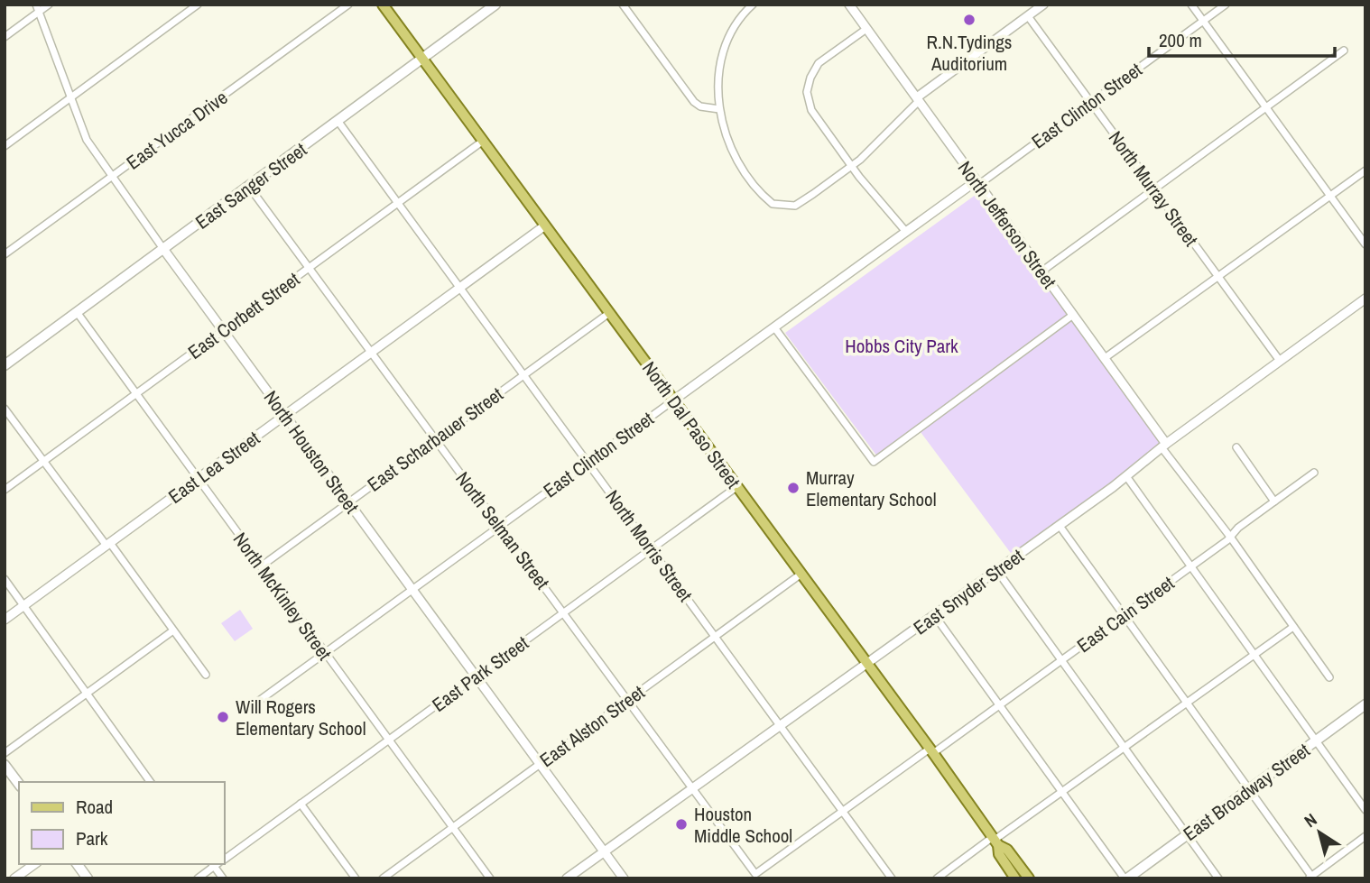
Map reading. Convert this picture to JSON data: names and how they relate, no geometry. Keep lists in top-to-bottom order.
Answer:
{
  "streets": {
    "main road": ["East Sanger Street", "North Dal Paso Street", "East Broadway Street"],
    "street": [
      "East Clinton Street",
      "East Yucca Drive",
      "North Murray Street",
      "North Jefferson Street",
      "East Corbett Street",
      "East Scharbauer Street",
      "North Houston Street",
      "East Lea Street",
      "North Selman Street",
      "North Morris Street",
      "East Snyder Street",
      "North McKinley Street",
      "East Cain Street",
      "East Park Street",
      "East Alston Street"
    ]
  },
  "crossings": [
    ["East Clinton Street", "North Murray Street"],
    ["East Clinton Street", "North Jefferson Street"],
    ["East Clinton Street", "North Dal Paso Street"],
    ["East Clinton Street", "North Houston Street"],
    ["East Clinton Street", "North Selman Street"],
    ["East Clinton Street", "North Morris Street"],
    ["East Clinton Street", "North McKinley Street"],
    ["East Yucca Drive", "North Houston Street"],
    ["East Sanger Street", "North Dal Paso Street"],
    ["East Sanger Street", "North Houston Street"],
    ["East Sanger Street", "North Selman Street"],
    ["East Sanger Street", "North Morris Street"],
    ["East Sanger Street", "North McKinley Street"],
    ["North Murray Street", "East Snyder Street"],
    ["North Jefferson Street", "East Snyder Street"],
    ["East Corbett Street", "North Dal Paso Street"],
    ["East Corbett Street", "North Houston Street"],
    ["East Corbett Street", "North Selman Street"],
    ["East Corbett Street", "North Morris Street"],
    ["East Corbett Street", "North McKinley Street"],
    ["North Dal Paso Street", "East Scharbauer Street"],
    ["North Dal Paso Street", "East Lea Street"],
    ["North Dal Paso Street", "East Snyder Street"],
    ["North Dal Paso Street", "East Cain Street"],
    ["North Dal Paso Street", "East Park Street"],
    ["North Dal Paso Street", "East Alston Street"],
    ["East Scharbauer Street", "North Houston Street"],
    ["East Scharbauer Street", "North Selman Street"],
    ["East Scharbauer Street", "North Morris Street"],
    ["East Scharbauer Street", "North McKinley Street"],
    ["North Houston Street", "East Lea Street"],
    ["North Houston Street", "East Snyder Street"],
    ["North Houston Street", "East Park Street"],
    ["North Houston Street", "East Alston Street"],
    ["East Lea Street", "North Selman Street"],
    ["East Lea Street", "North Morris Street"],
    ["East Lea Street", "North McKinley Street"],
    ["North Selman Street", "East Snyder Street"],
    ["North Selman Street", "East Cain Street"],
    ["North Selman Street", "East Park Street"],
    ["North Selman Street", "East Alston Street"],
    ["North Morris Street", "East Snyder Street"],
    ["North Morris Street", "East Cain Street"],
    ["North Morris Street", "East Park Street"],
    ["North Morris Street", "East Alston Street"],
    ["North McKinley Street", "East Park Street"],
    ["North McKinley Street", "East Alston Street"]
  ],
  "parks": ["Hobbs City Park"],
  "places": [
    "R.N.Tydings Auditorium",
    "Murray Elementary School",
    "Will Rogers Elementary School",
    "Houston Middle School"
  ],
  "legend": ["Road", "Park"],
  "scale_bar": "200 m",
  "north": "top left"
}
